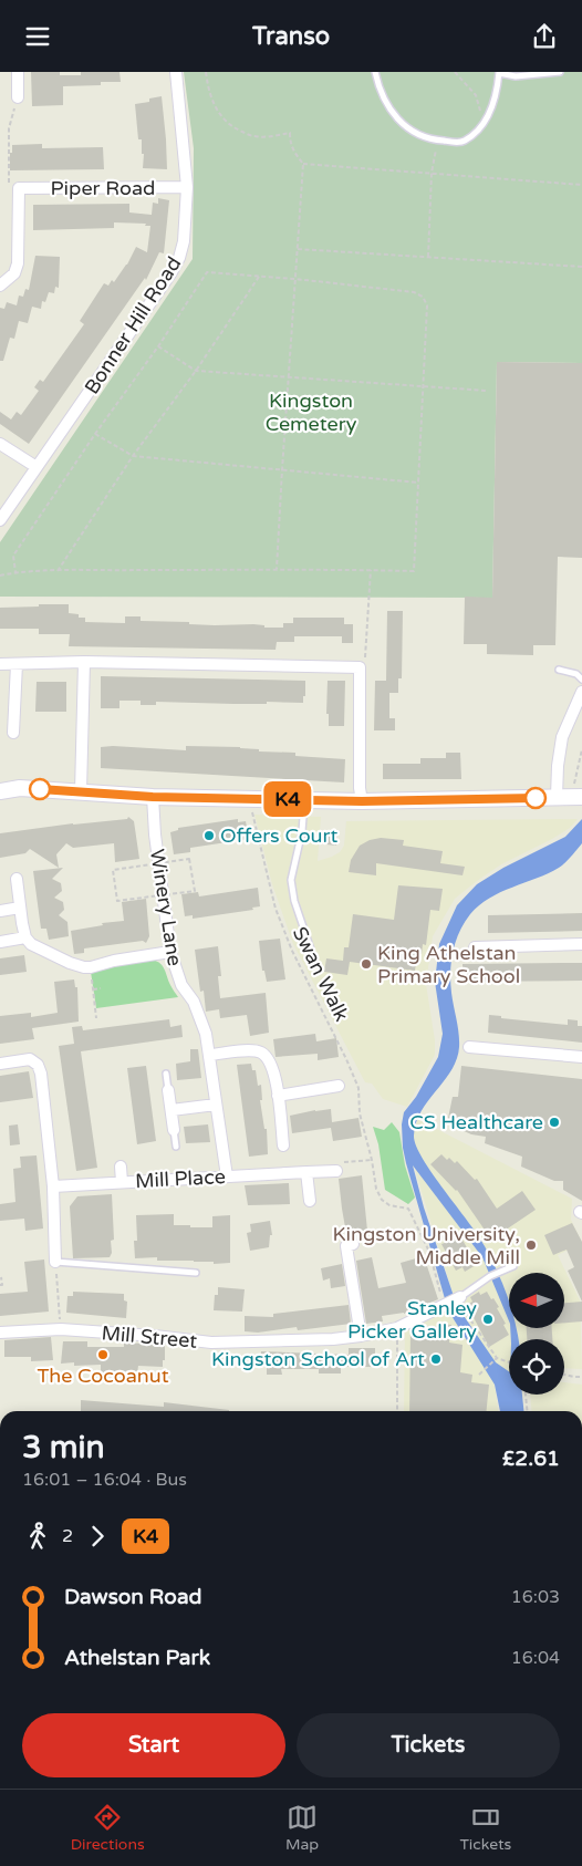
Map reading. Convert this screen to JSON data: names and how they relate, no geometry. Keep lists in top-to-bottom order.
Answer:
{
  "streets": {
    "street": [
      "Piper Road",
      "Bonner Hill Road",
      "Winery Lane",
      "Mill Place",
      "Mill Street"
    ],
    "path": ["Swan Walk"]
  },
  "crossings": [
    ["Piper Road", "Bonner Hill Road"],
    ["Winery Lane", "Mill Place"],
    ["Swan Walk", "Mill Street"]
  ],
  "parks": ["Kingston Cemetery"],
  "places": [
    "Offers Court",
    "King Athelstan Primary School",
    "CS Healthcare",
    "Kingston University, Middle Mill",
    "Stanley Picker Gallery",
    "The Cocoanut",
    "Kingston School of Art"
  ],
  "lines": ["bus line K4"],
  "north": "left",
  "page": {
    "header": "Transo",
    "on_map": "K4",
    "heading": ["3 min", "16:01 – 16:04 · Bus", "£2.61"],
    "legs": ["2", "K4"],
    "list": [
      {
        "name": "Dawson Road",
        "value": "16:03"
      },
      {
        "name": "Athelstan Park",
        "value": "16:04"
      }
    ],
    "buttons": ["Start", "Tickets"],
    "tabs": ["Directions", "Map", "Tickets"]
  }
}
